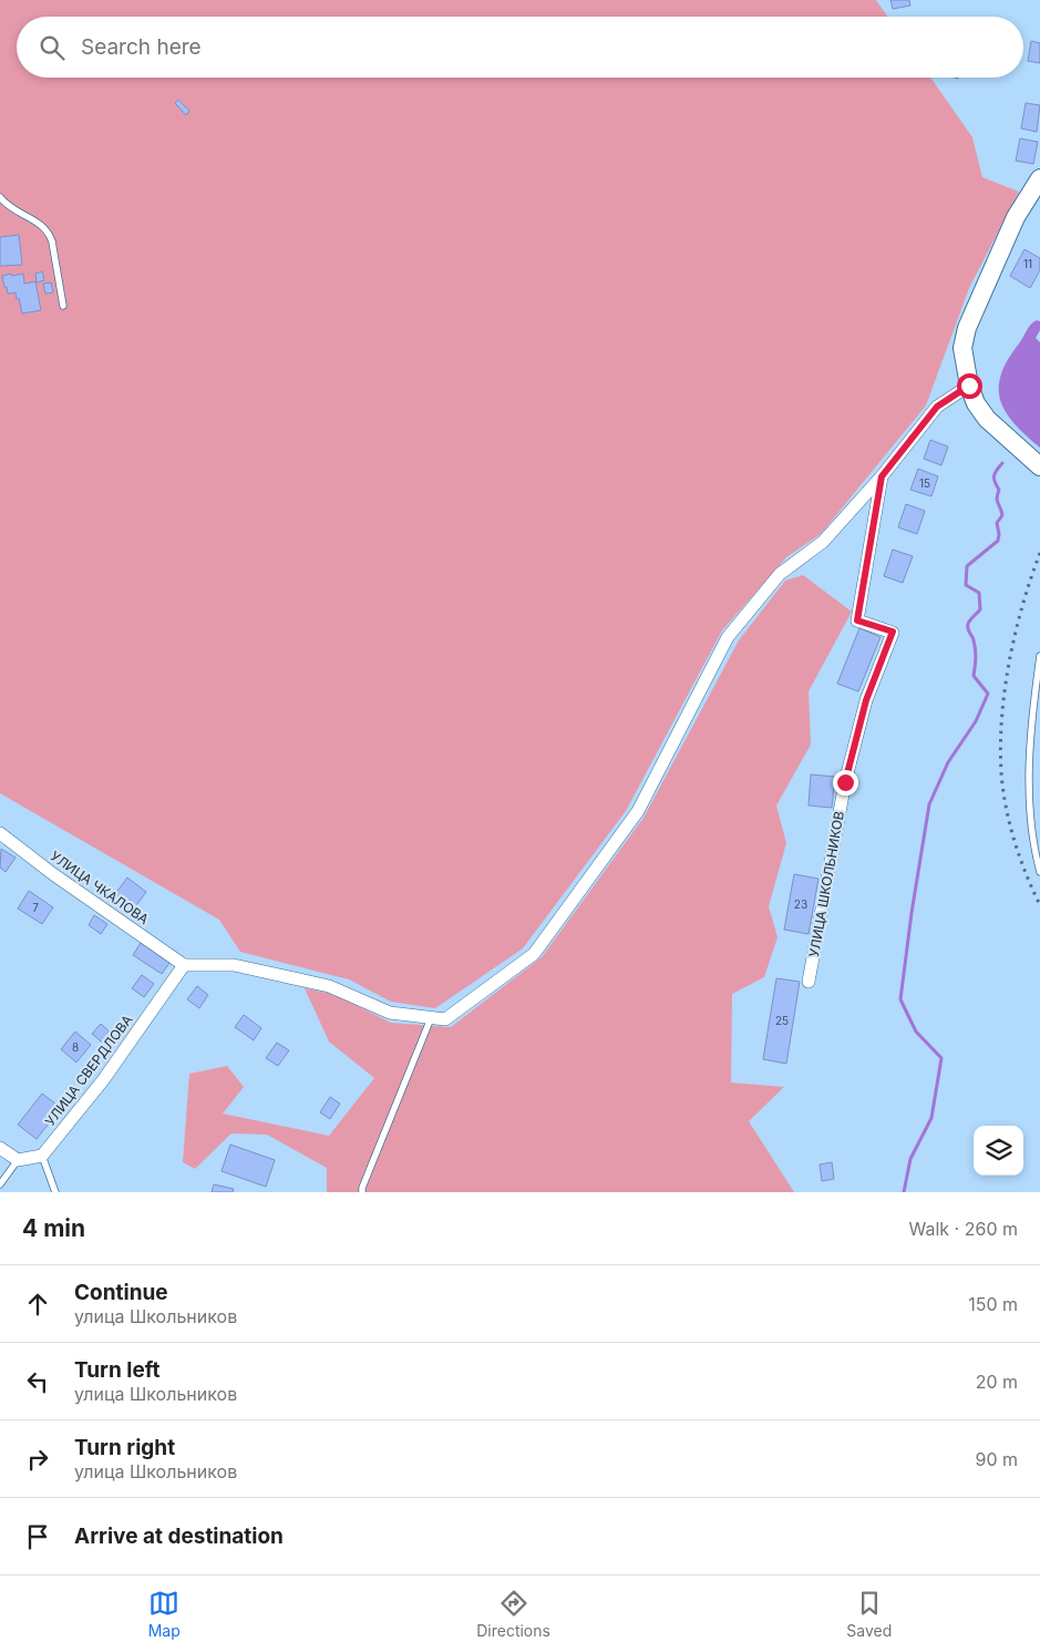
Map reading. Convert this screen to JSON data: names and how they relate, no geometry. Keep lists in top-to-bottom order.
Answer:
{
  "streets": {
    "street": ["УЛИЦА ШКОЛЬНИКОВ", "УЛИЦА ЧКАЛОВА", "УЛИЦА СВЕРДЛОВА"]
  },
  "crossings": [
    ["УЛИЦА ЧКАЛОВА", "УЛИЦА СВЕРДЛОВА"]
  ],
  "house_numbers": [
    "11",
    "15",
    "23",
    "7",
    "25",
    "8"
  ],
  "page": {
    "search": "Search here",
    "heading": ["4 min", "Walk · 260 m"],
    "list": [
      ["Continue", "улица Школьников", "150 m"],
      ["Turn left", "улица Школьников", "20 m"],
      ["Turn right", "улица Школьников", "90 m"],
      "Arrive at destination"
    ],
    "nav": ["Map", "Directions", "Saved"]
  }
}
